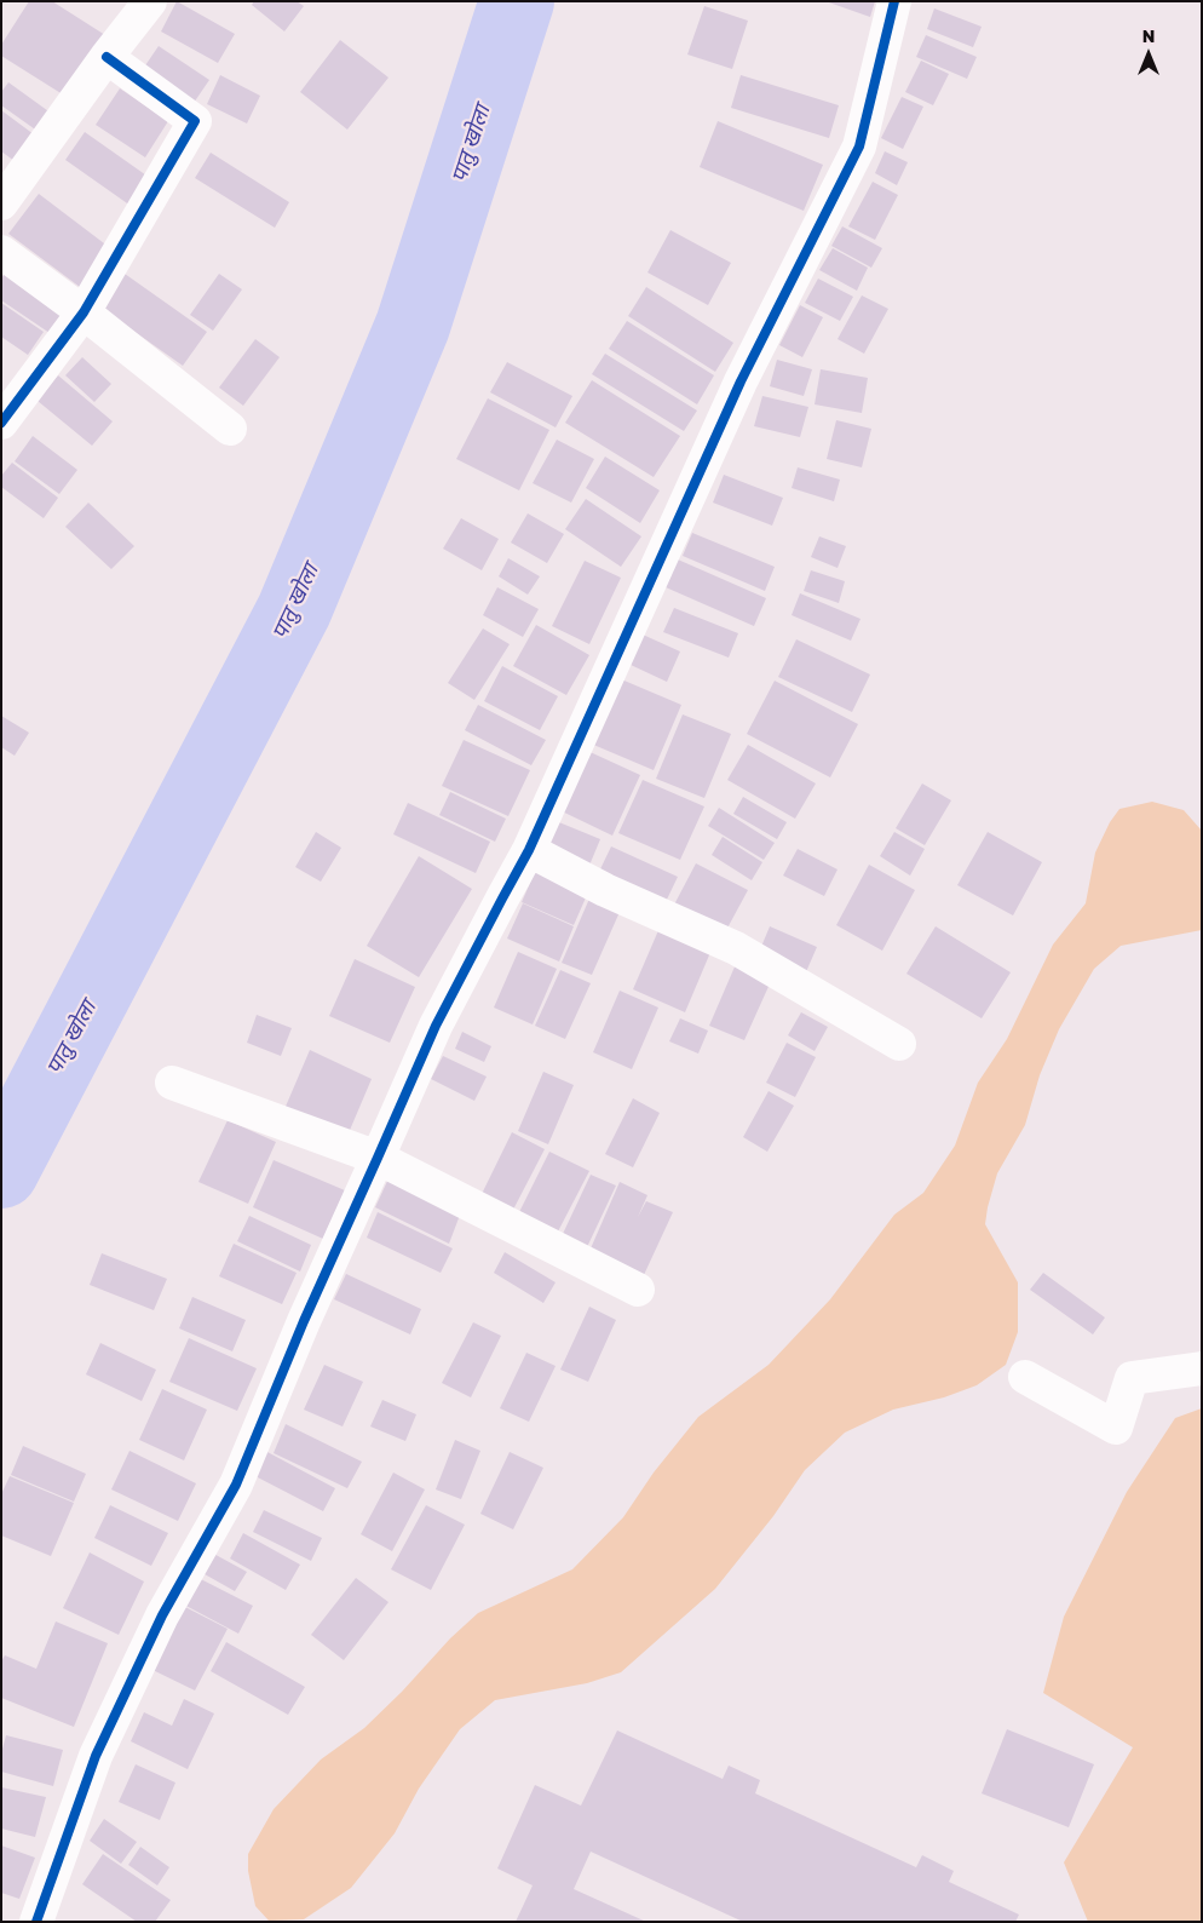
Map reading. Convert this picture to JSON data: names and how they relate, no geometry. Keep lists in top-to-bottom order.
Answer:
{
  "water": ["पातु खोला"],
  "north": "top"
}
